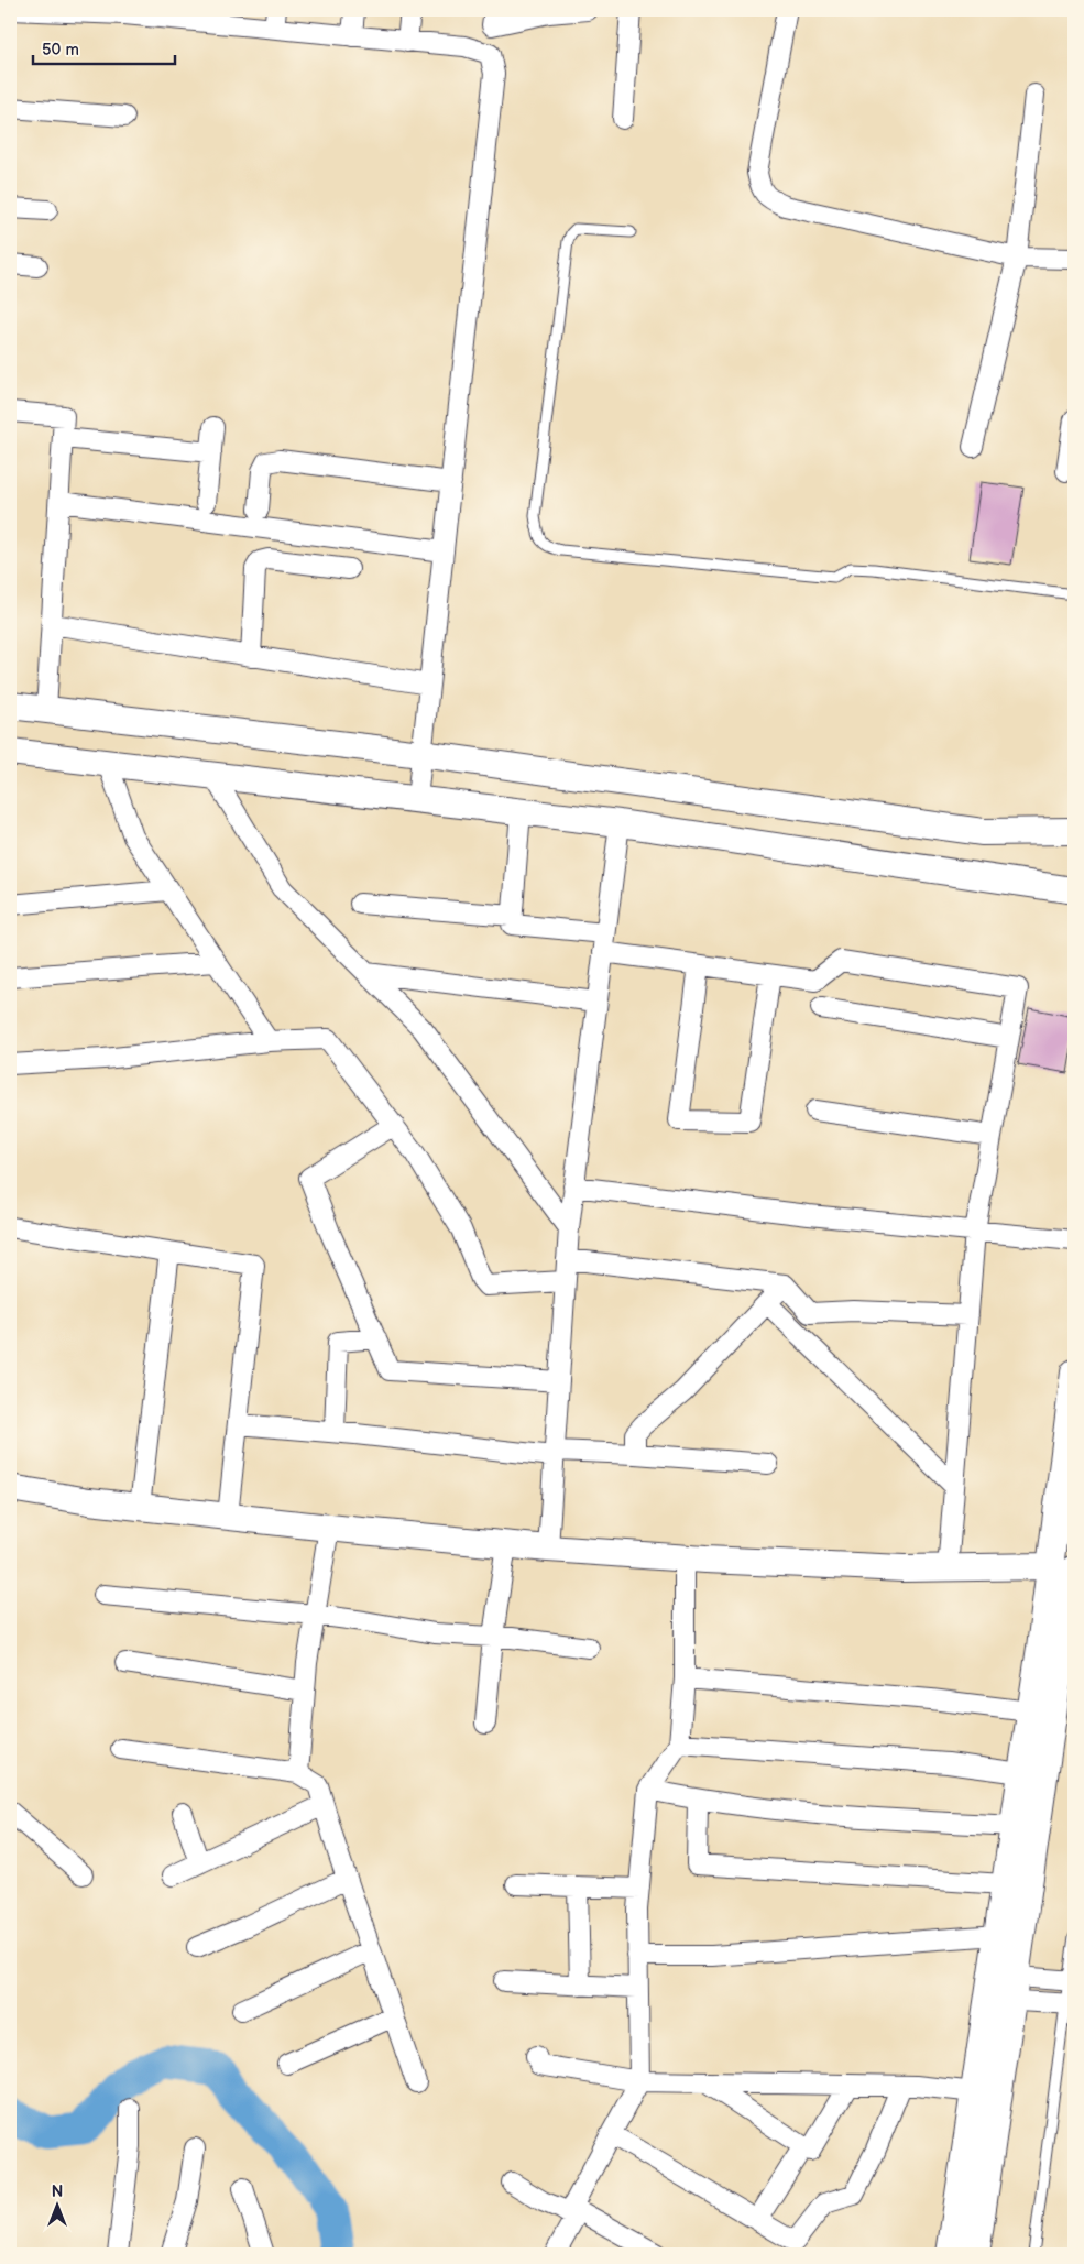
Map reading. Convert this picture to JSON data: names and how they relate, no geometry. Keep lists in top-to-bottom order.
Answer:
{
  "scale_bar": "50 m",
  "north": "top"
}
